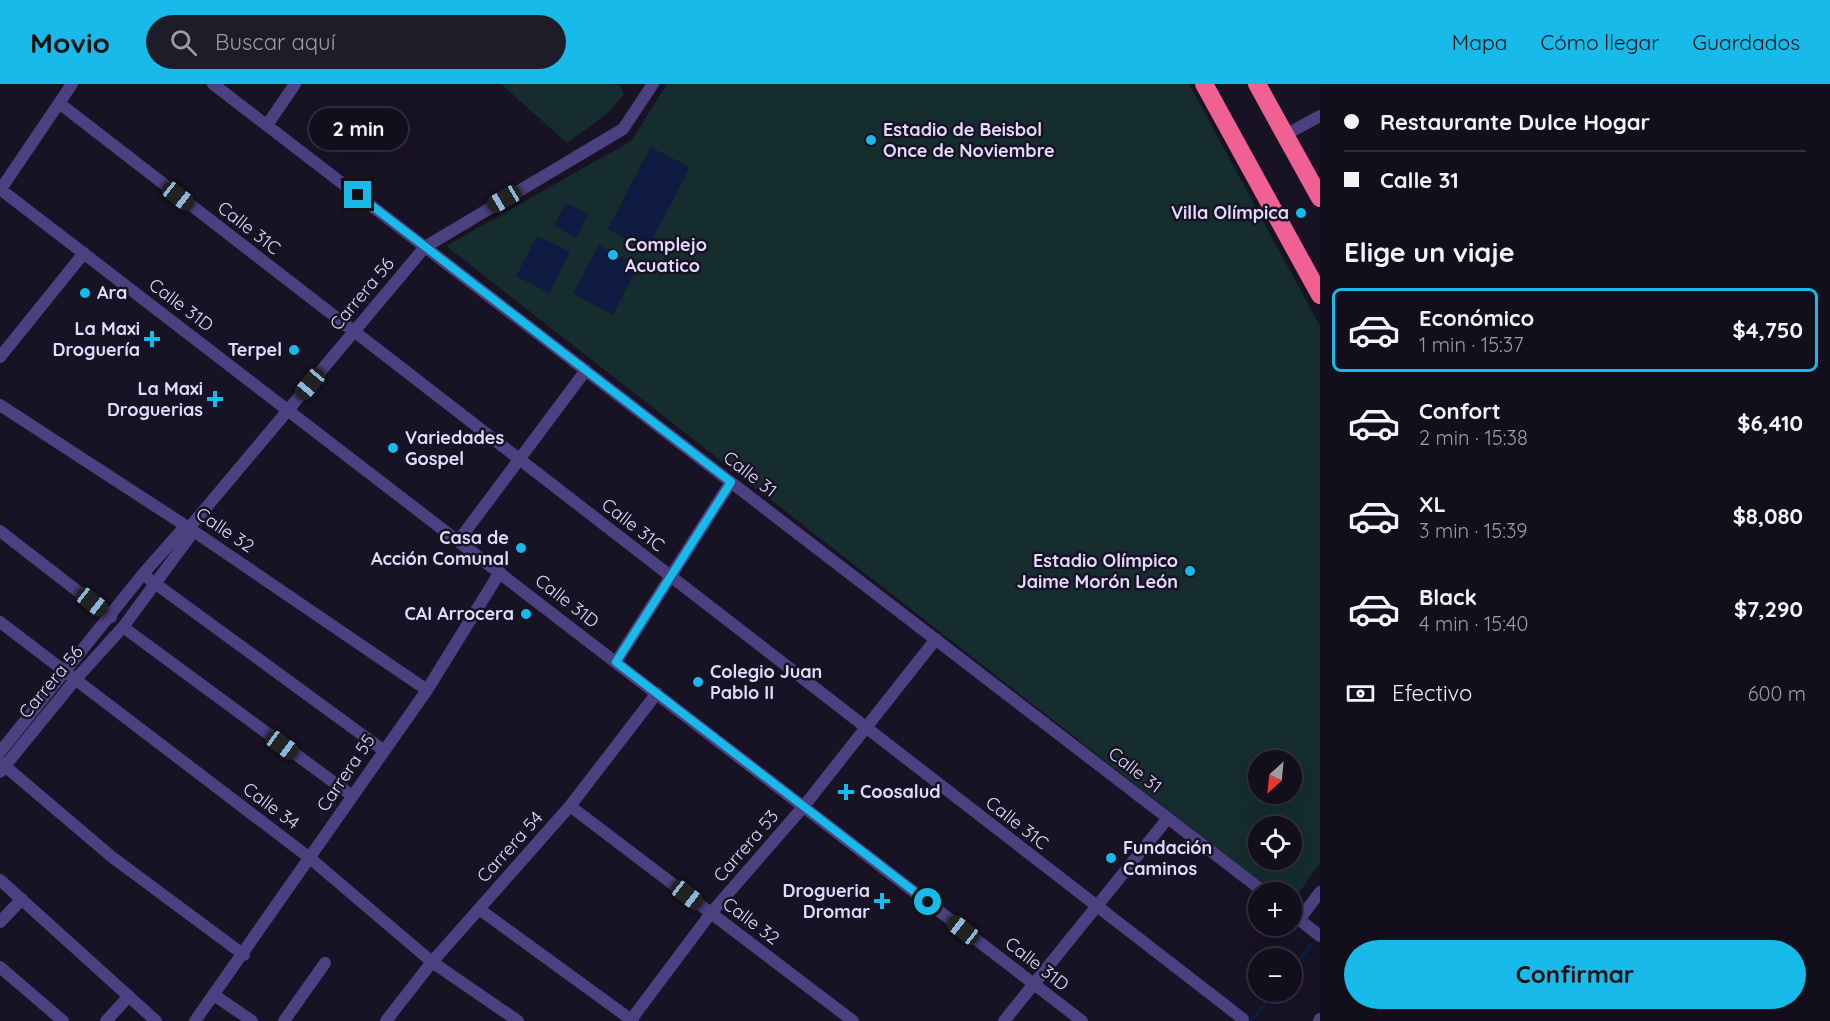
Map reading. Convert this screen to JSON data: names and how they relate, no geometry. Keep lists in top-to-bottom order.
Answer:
{
  "streets": {
    "street": [
      "Calle 31C",
      "Carrera 56",
      "Calle 31D",
      "Calle 31",
      "Calle 32",
      "Carrera 55",
      "Calle 34",
      "Carrera 53",
      "Carrera 54"
    ]
  },
  "crossings": [
    ["Calle 31C", "Carrera 56"],
    ["Calle 31C", "Carrera 53"],
    ["Carrera 56", "Calle 31D"],
    ["Carrera 56", "Calle 31"],
    ["Carrera 56", "Calle 32"],
    ["Carrera 56", "Calle 34"],
    ["Calle 31D", "Carrera 55"],
    ["Calle 31D", "Carrera 53"],
    ["Calle 31D", "Carrera 54"],
    ["Calle 31", "Carrera 53"],
    ["Calle 32", "Carrera 55"],
    ["Calle 32", "Carrera 53"],
    ["Calle 32", "Carrera 54"],
    ["Carrera 55", "Calle 34"],
    ["Calle 34", "Carrera 54"]
  ],
  "places": {
    "other": [
      "Estadio de Beisbol Once de Noviembre",
      "Villa Olímpica",
      "Complejo Acuatico",
      "Ara",
      "Terpel",
      "Variedades Gospel",
      "Casa de Acción Comunal",
      "Estadio Olímpico Jaime Morón León",
      "CAI Arrocera",
      "Colegio Juan Pablo II",
      "Fundación Caminos"
    ],
    "health": [
      "La Maxi Droguería",
      "La Maxi Droguerias",
      "Coosalud",
      "Drogueria Dromar"
    ]
  },
  "north": "bottom left",
  "page": {
    "header": "Movio",
    "search": "Buscar aquí",
    "nav": ["Mapa", "Cómo llegar", "Guardados"],
    "banner": ["Restaurante Dulce Hogar", "Calle 31"],
    "bubble": "2 min",
    "heading": "Elige un viaje",
    "list": [
      {
        "name": "Económico",
        "note": "1 min · 15:37",
        "value": "$4,750"
      },
      {
        "name": "Confort",
        "note": "2 min · 15:38",
        "value": "$6,410"
      },
      {
        "name": "XL",
        "note": "3 min · 15:39",
        "value": "$8,080"
      },
      {
        "name": "Black",
        "note": "4 min · 15:40",
        "value": "$7,290"
      }
    ],
    "pay": ["Efectivo", "600 m"],
    "map_buttons": ["+", "−"],
    "buttons": "Confirmar"
  }
}
